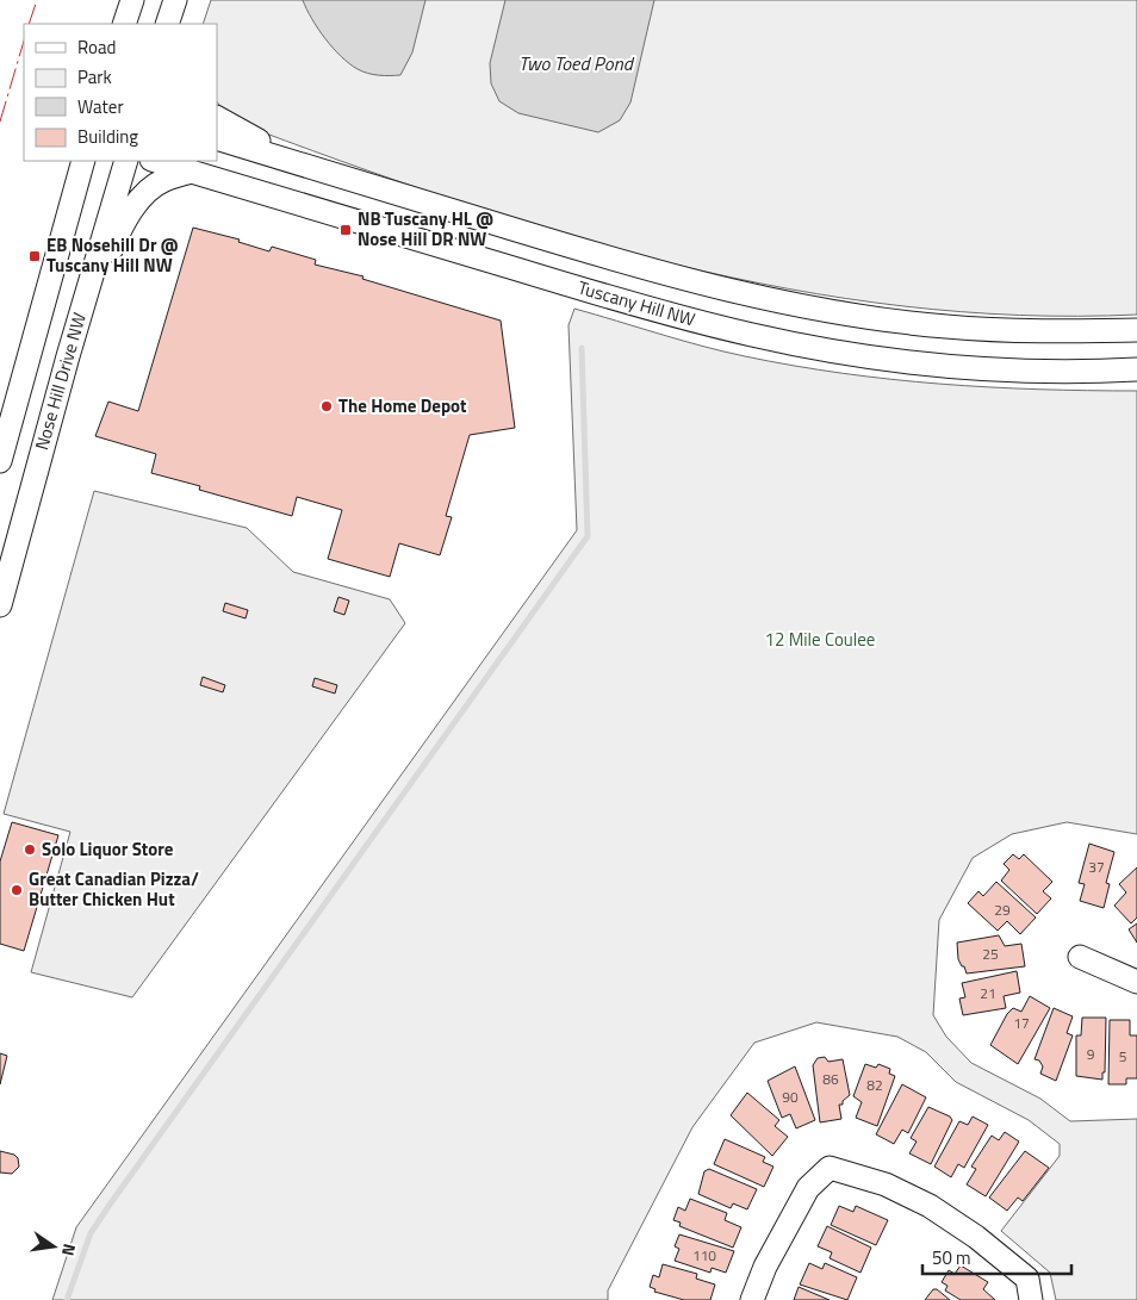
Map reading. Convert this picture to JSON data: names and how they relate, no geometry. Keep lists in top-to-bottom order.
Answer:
{
  "streets": {
    "street": ["Tuscany Hill NW", "Nose Hill Drive NW"]
  },
  "water": ["Two Toed Pond"],
  "parks": ["12 Mile Coulee"],
  "places": {
    "transit": ["NB Tuscany HL @ Nose Hill DR NW", "EB Nosehill Dr @ Tuscany Hill NW"],
    "other": ["The Home Depot", "Solo Liquor Store", "Great Canadian Pizza/ Butter Chicken Hut"]
  },
  "house_numbers": [
    "37",
    "29",
    "25",
    "21",
    "17",
    "9",
    "5",
    "86",
    "82",
    "90",
    "110"
  ],
  "legend": [
    "Road",
    "Park",
    "Water",
    "Building"
  ],
  "scale_bar": "50 m",
  "north": "right"
}
